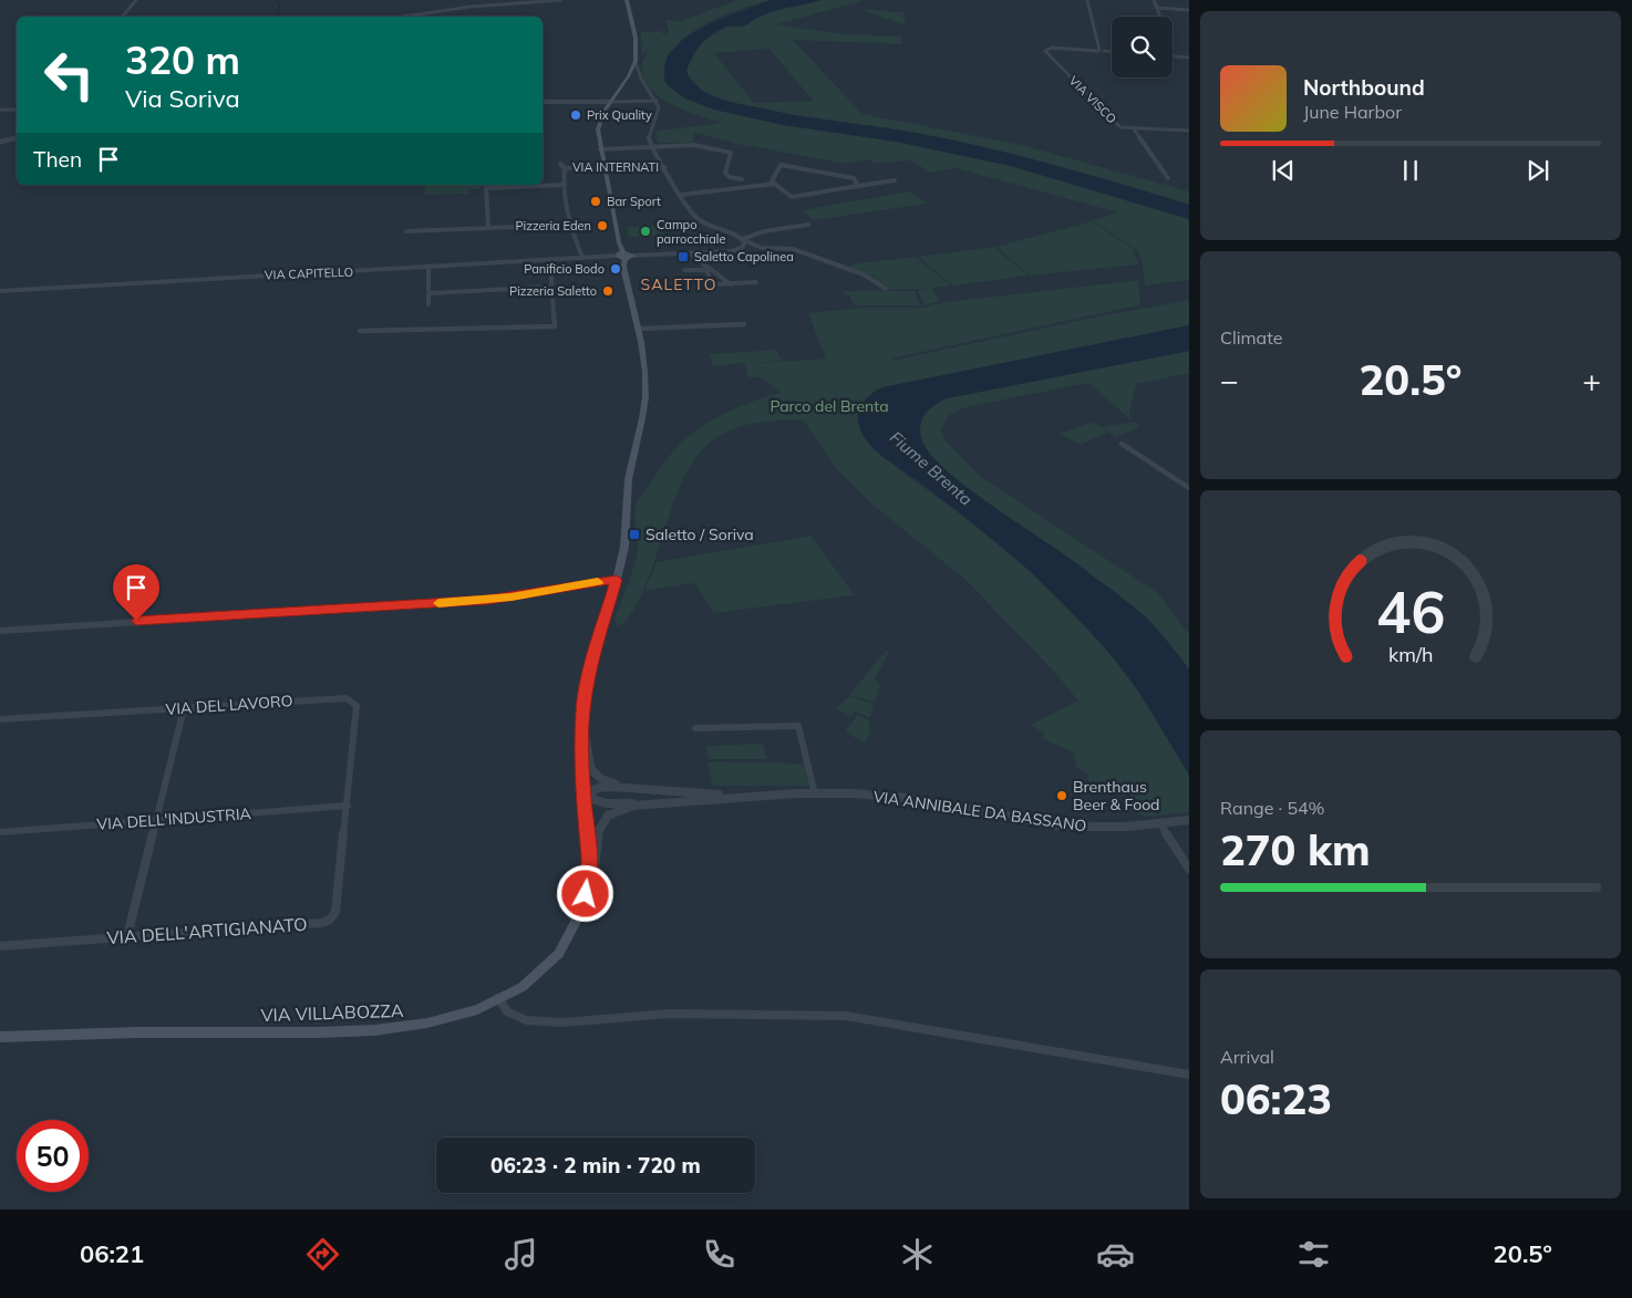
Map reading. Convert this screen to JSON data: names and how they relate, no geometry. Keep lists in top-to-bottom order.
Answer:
{
  "streets": {
    "main road": ["VIA VILLABOZZA"],
    "street": [
      "VIA VISCO",
      "VIA INTERNATI",
      "VIA CAPITELLO",
      "VIA DEL LAVORO",
      "VIA ANNIBALE DA BASSANO",
      "VIA DELL'INDUSTRIA",
      "VIA DELL'ARTIGIANATO"
    ]
  },
  "crossings": [
    ["VIA INTERNATI", "VIA CAPITELLO"],
    ["VIA INTERNATI", "VIA VILLABOZZA"],
    ["VIA CAPITELLO", "VIA VILLABOZZA"],
    ["VIA DEL LAVORO", "VIA DELL'INDUSTRIA"],
    ["VIA DEL LAVORO", "VIA DELL'ARTIGIANATO"],
    ["VIA ANNIBALE DA BASSANO", "VIA VILLABOZZA"],
    ["VIA DELL'INDUSTRIA", "VIA DELL'ARTIGIANATO"]
  ],
  "districts": ["SALETTO"],
  "water": ["Fiume Brenta"],
  "parks": ["Parco del Brenta"],
  "places": {
    "other": [
      "Prix Quality",
      "Bar Sport",
      "Pizzeria Eden",
      "Campo parrocchiale",
      "Panificio Bodo",
      "Pizzeria Saletto",
      "Brenthaus Beer & Food"
    ],
    "transit": ["Saletto Capolinea", "Saletto / Soriva"]
  },
  "page": {
    "turn": ["320 m", "Via Soriva"],
    "song": ["Northbound", "June Harbor"],
    "then": "Then",
    "tile": [
      "Climate",
      ["Range · 54%", "270 km"],
      ["Arrival", "06:23"]
    ],
    "heat": ["−", "20.5°", "+"],
    "limit": "50",
    "trip": "06:23 · 2 min · 720 m",
    "tabs": ["06:21", "20.5°"],
    "gauge": ["46", "km/h"]
  }
}
